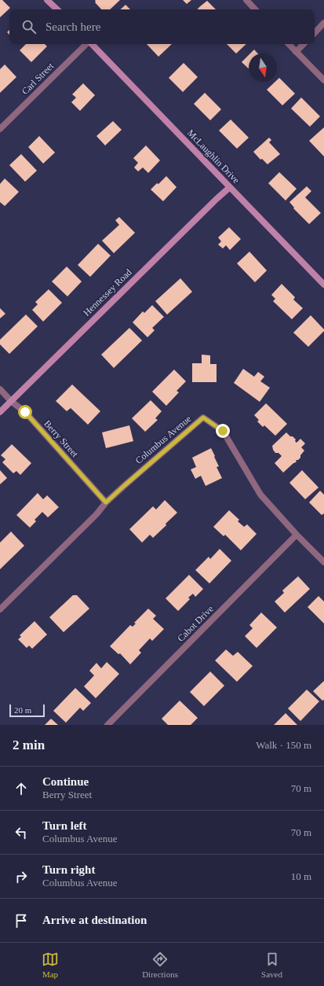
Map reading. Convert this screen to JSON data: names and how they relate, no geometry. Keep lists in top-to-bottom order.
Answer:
{
  "streets": {
    "main road": ["McLaughlin Drive", "Hennessey Road"],
    "street": [
      "Carl Street",
      "Berry Street",
      "Columbus Avenue",
      "Cabot Drive"
    ]
  },
  "crossings": [
    ["McLaughlin Drive", "Hennessey Road"],
    ["Hennessey Road", "Berry Street"],
    ["Berry Street", "Columbus Avenue"],
    ["Columbus Avenue", "Cabot Drive"]
  ],
  "scale_bar": "20 m",
  "north": "bottom",
  "page": {
    "search": "Search here",
    "scale": "20 m",
    "heading": ["2 min", "Walk · 150 m"],
    "list": [
      ["Continue", "Berry Street", "70 m"],
      ["Turn left", "Columbus Avenue", "70 m"],
      ["Turn right", "Columbus Avenue", "10 m"],
      "Arrive at destination"
    ],
    "nav": ["Map", "Directions", "Saved"]
  }
}
